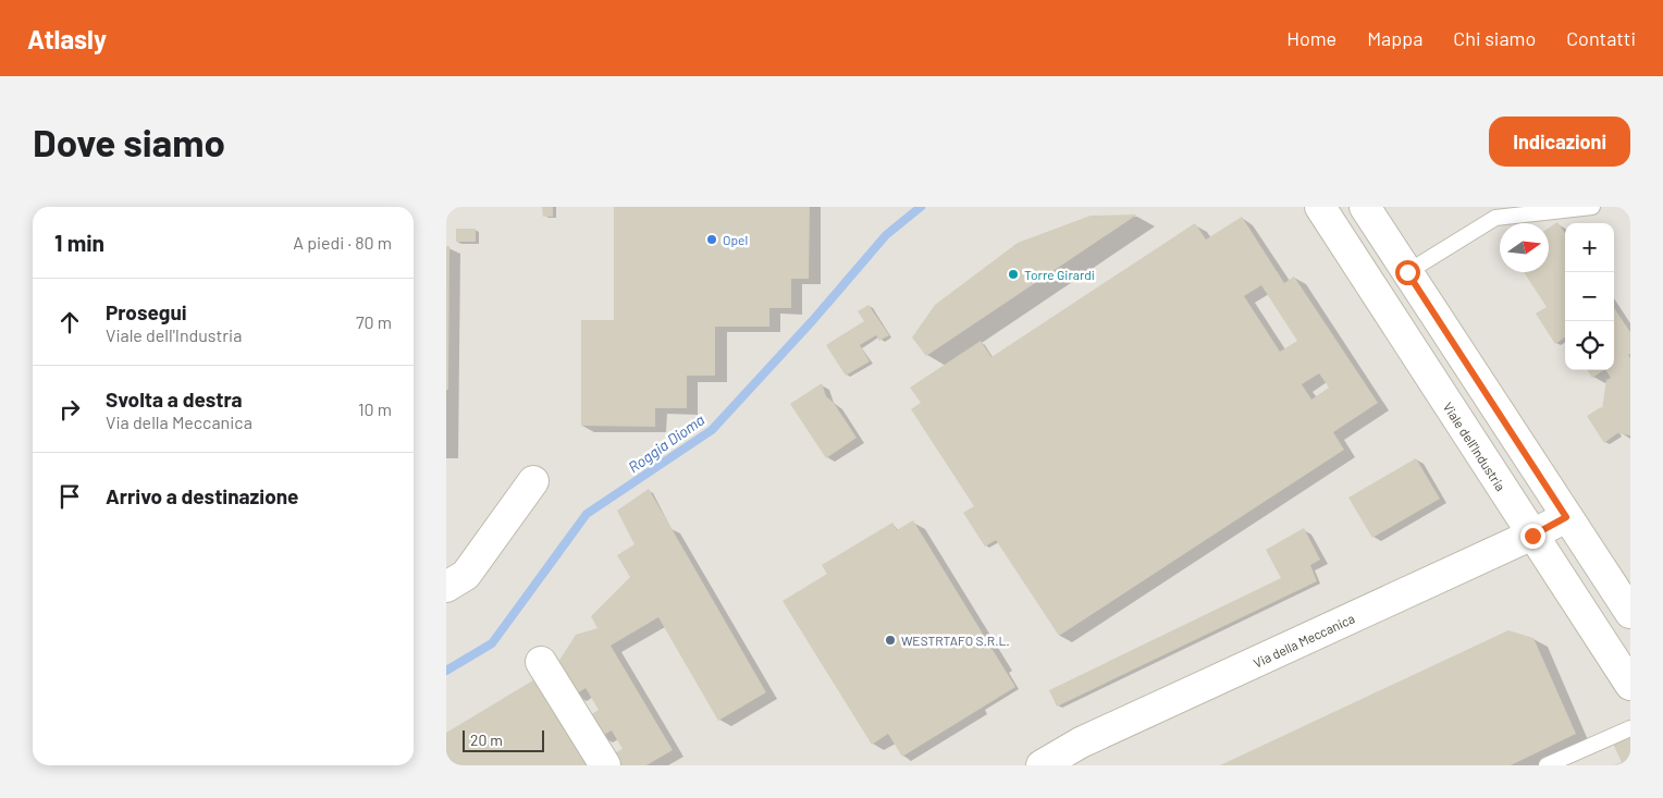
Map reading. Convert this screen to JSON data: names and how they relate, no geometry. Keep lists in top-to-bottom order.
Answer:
{
  "streets": {
    "street": ["Viale dell'Industria", "Via della Meccanica"]
  },
  "crossings": [
    ["Viale dell'Industria", "Via della Meccanica"]
  ],
  "water": ["Roggia Dioma"],
  "places": ["Opel", "Torre Girardi", "WESTRTAFO S.R.L."],
  "scale_bar": "20 m",
  "north": "right",
  "page": {
    "header": "Atlasly",
    "nav": [
      "Home",
      "Mappa",
      "Chi siamo",
      "Contatti"
    ],
    "buttons": "Indicazioni",
    "title": "Dove siamo",
    "heading": ["1 min", "A piedi · 80 m"],
    "map_buttons": ["+", "−"],
    "list": [
      ["Prosegui", "Viale dell'Industria", "70 m"],
      ["Svolta a destra", "Via della Meccanica", "10 m"],
      "Arrivo a destinazione"
    ],
    "scale": "20 m"
  }
}
